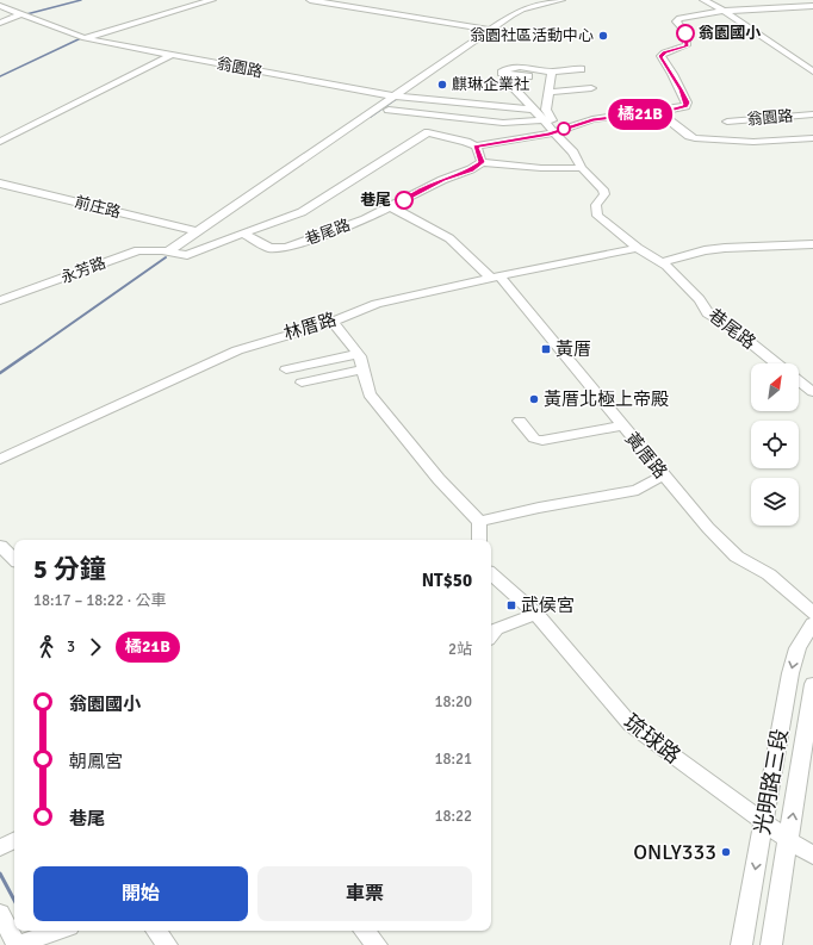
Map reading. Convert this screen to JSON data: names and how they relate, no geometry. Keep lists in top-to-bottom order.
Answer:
{
  "streets": {
    "street": [
      "翁園路",
      "前庄路",
      "巷尾路",
      "永芳路",
      "林厝路",
      "黃厝路",
      "琉球路",
      "光明路三段"
    ]
  },
  "crossings": [
    ["巷尾路", "林厝路"],
    ["巷尾路", "黃厝路"],
    ["林厝路", "黃厝路"],
    ["琉球路", "光明路三段"]
  ],
  "places": {
    "other": [
      "翁園國小",
      "翁園社區活動中心",
      "麒琳企業社",
      "巷尾",
      "黃厝北極上帝殿",
      "ONLY333"
    ],
    "transit": ["黃厝", "武侯宮"]
  },
  "lines": ["bus line 橘21B"],
  "north": "top right",
  "page": {
    "on_map": "橘21B",
    "heading": ["5 分鐘", "18:17 – 18:22 · 公車", "NT$50"],
    "legs": ["3", "橘21B", "2站"],
    "list": [
      {
        "name": "翁園國小",
        "value": "18:20"
      },
      {
        "name": "朝鳳宮",
        "value": "18:21"
      },
      {
        "name": "巷尾",
        "value": "18:22"
      }
    ],
    "buttons": ["開始", "車票"]
  }
}
